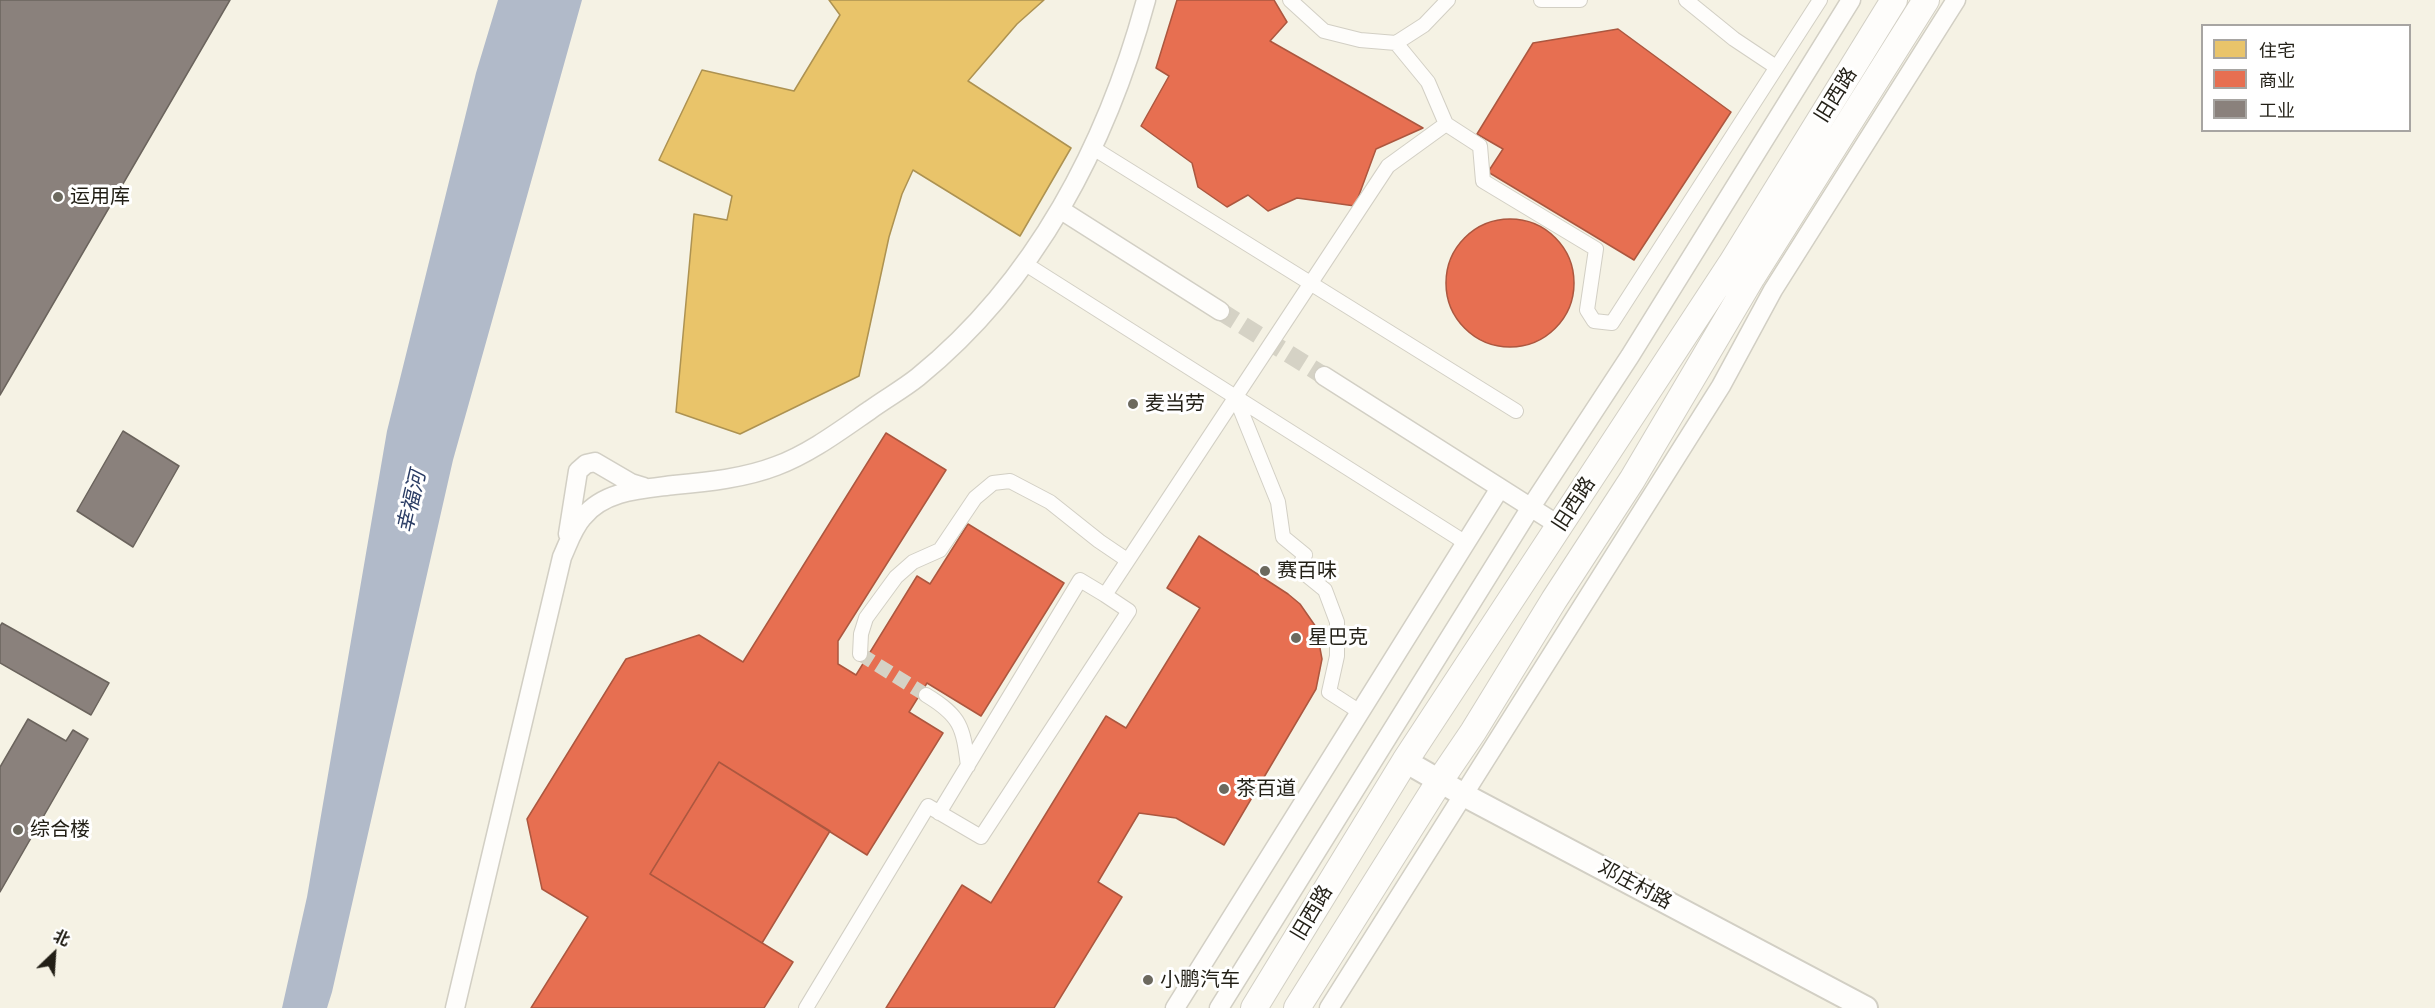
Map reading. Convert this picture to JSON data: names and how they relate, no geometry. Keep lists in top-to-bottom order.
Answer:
{
  "streets": {
    "main road": ["旧西路"],
    "street": ["邓庄村路"]
  },
  "crossings": [
    ["旧西路", "邓庄村路"]
  ],
  "water": ["幸福河"],
  "places": [
    "运用库",
    "麦当劳",
    "赛百味",
    "星巴克",
    "茶百道",
    "综合楼",
    "小鹏汽车"
  ],
  "legend": ["住宅", "商业", "工业"],
  "north": "top right"
}
